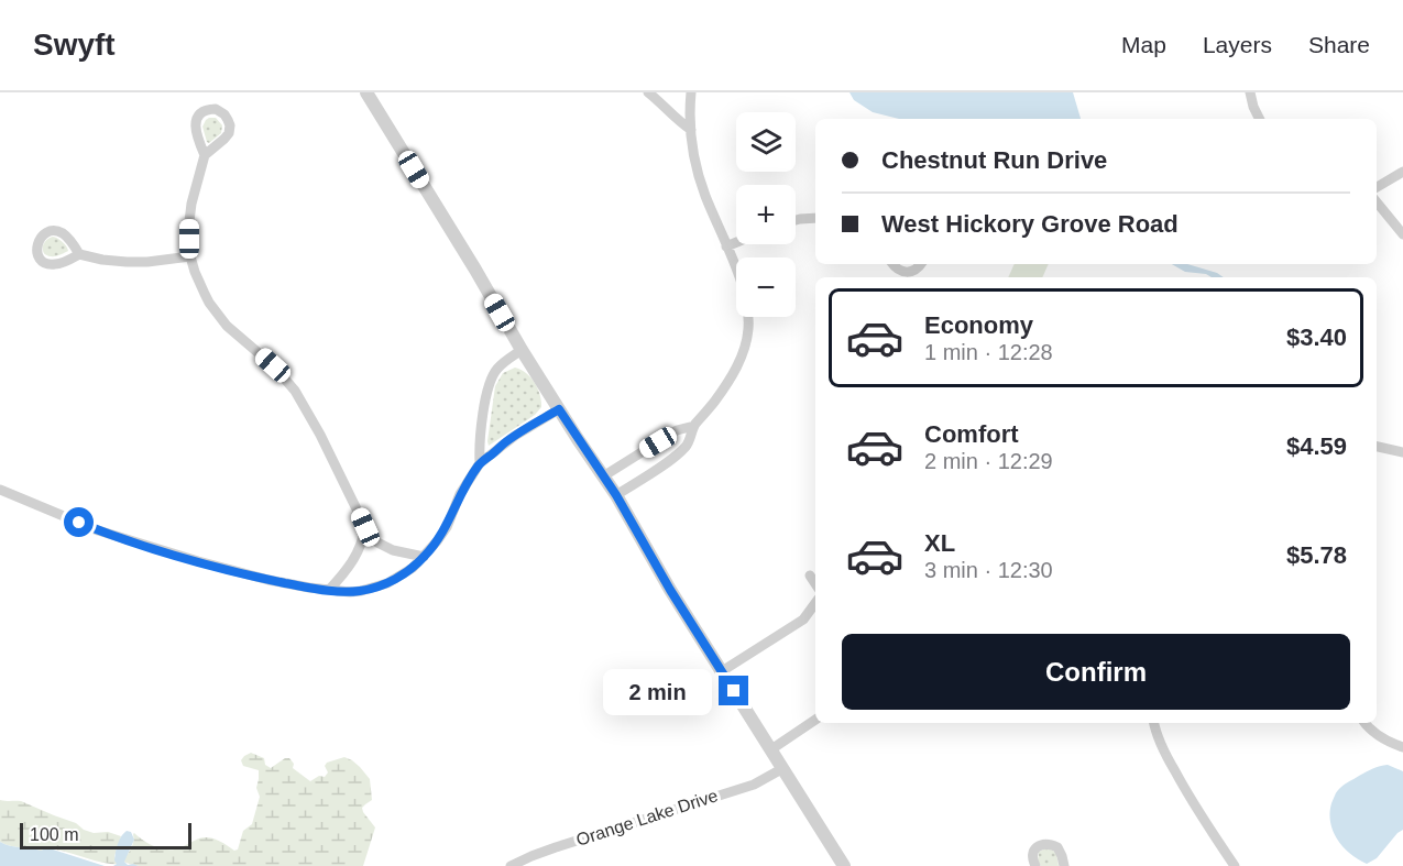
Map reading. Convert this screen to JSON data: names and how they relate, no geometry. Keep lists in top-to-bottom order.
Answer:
{
  "streets": {
    "street": ["Orange Lake Drive"]
  },
  "scale_bar": "100 m",
  "page": {
    "header": "Swyft",
    "nav": ["Map", "Layers", "Share"],
    "map_buttons": ["+", "−"],
    "banner": ["Chestnut Run Drive", "West Hickory Grove Road"],
    "list": [
      {
        "name": "Economy",
        "note": "1 min · 12:28",
        "value": "$3.40"
      },
      {
        "name": "Comfort",
        "note": "2 min · 12:29",
        "value": "$4.59"
      },
      {
        "name": "XL",
        "note": "3 min · 12:30",
        "value": "$5.78"
      }
    ],
    "buttons": "Confirm",
    "bubble": "2 min",
    "scale": "100 m"
  }
}
